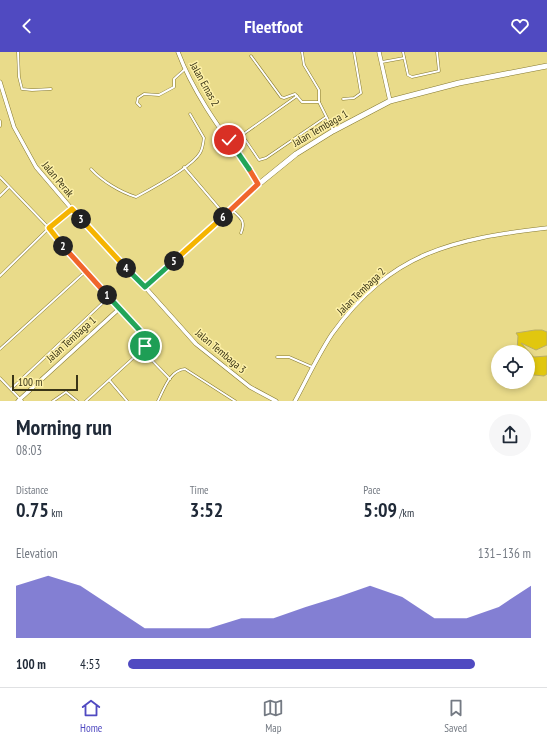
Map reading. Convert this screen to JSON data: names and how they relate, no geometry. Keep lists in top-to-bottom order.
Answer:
{
  "streets": {
    "street": [
      "Jalan Emas 2",
      "Jalan Tembaga 1",
      "Jalan Perak",
      "Jalan Tembaga 2",
      "Jalan Tembaga 3"
    ]
  },
  "crossings": [
    ["Jalan Emas 2", "Jalan Tembaga 1"],
    ["Jalan Tembaga 1", "Jalan Perak"],
    ["Jalan Tembaga 1", "Jalan Tembaga 3"],
    ["Jalan Perak", "Jalan Tembaga 3"]
  ],
  "scale_bar": "100 m",
  "page": {
    "header": "Fleetfoot",
    "pins": [
      "6",
      "3",
      "2",
      "5",
      "4",
      "1"
    ],
    "scale": "100 m",
    "heading": ["Morning run", "08:03"],
    "stats": [
      ["Distance", "0.75 km"],
      ["Time", "3:52"],
      ["Pace", "5:09 /km"]
    ],
    "chart": ["Elevation", "131–136 m"],
    "list": [
      {
        "name": "100 m",
        "note": "4:53"
      }
    ],
    "tabs": ["Home", "Map", "Saved"]
  }
}
